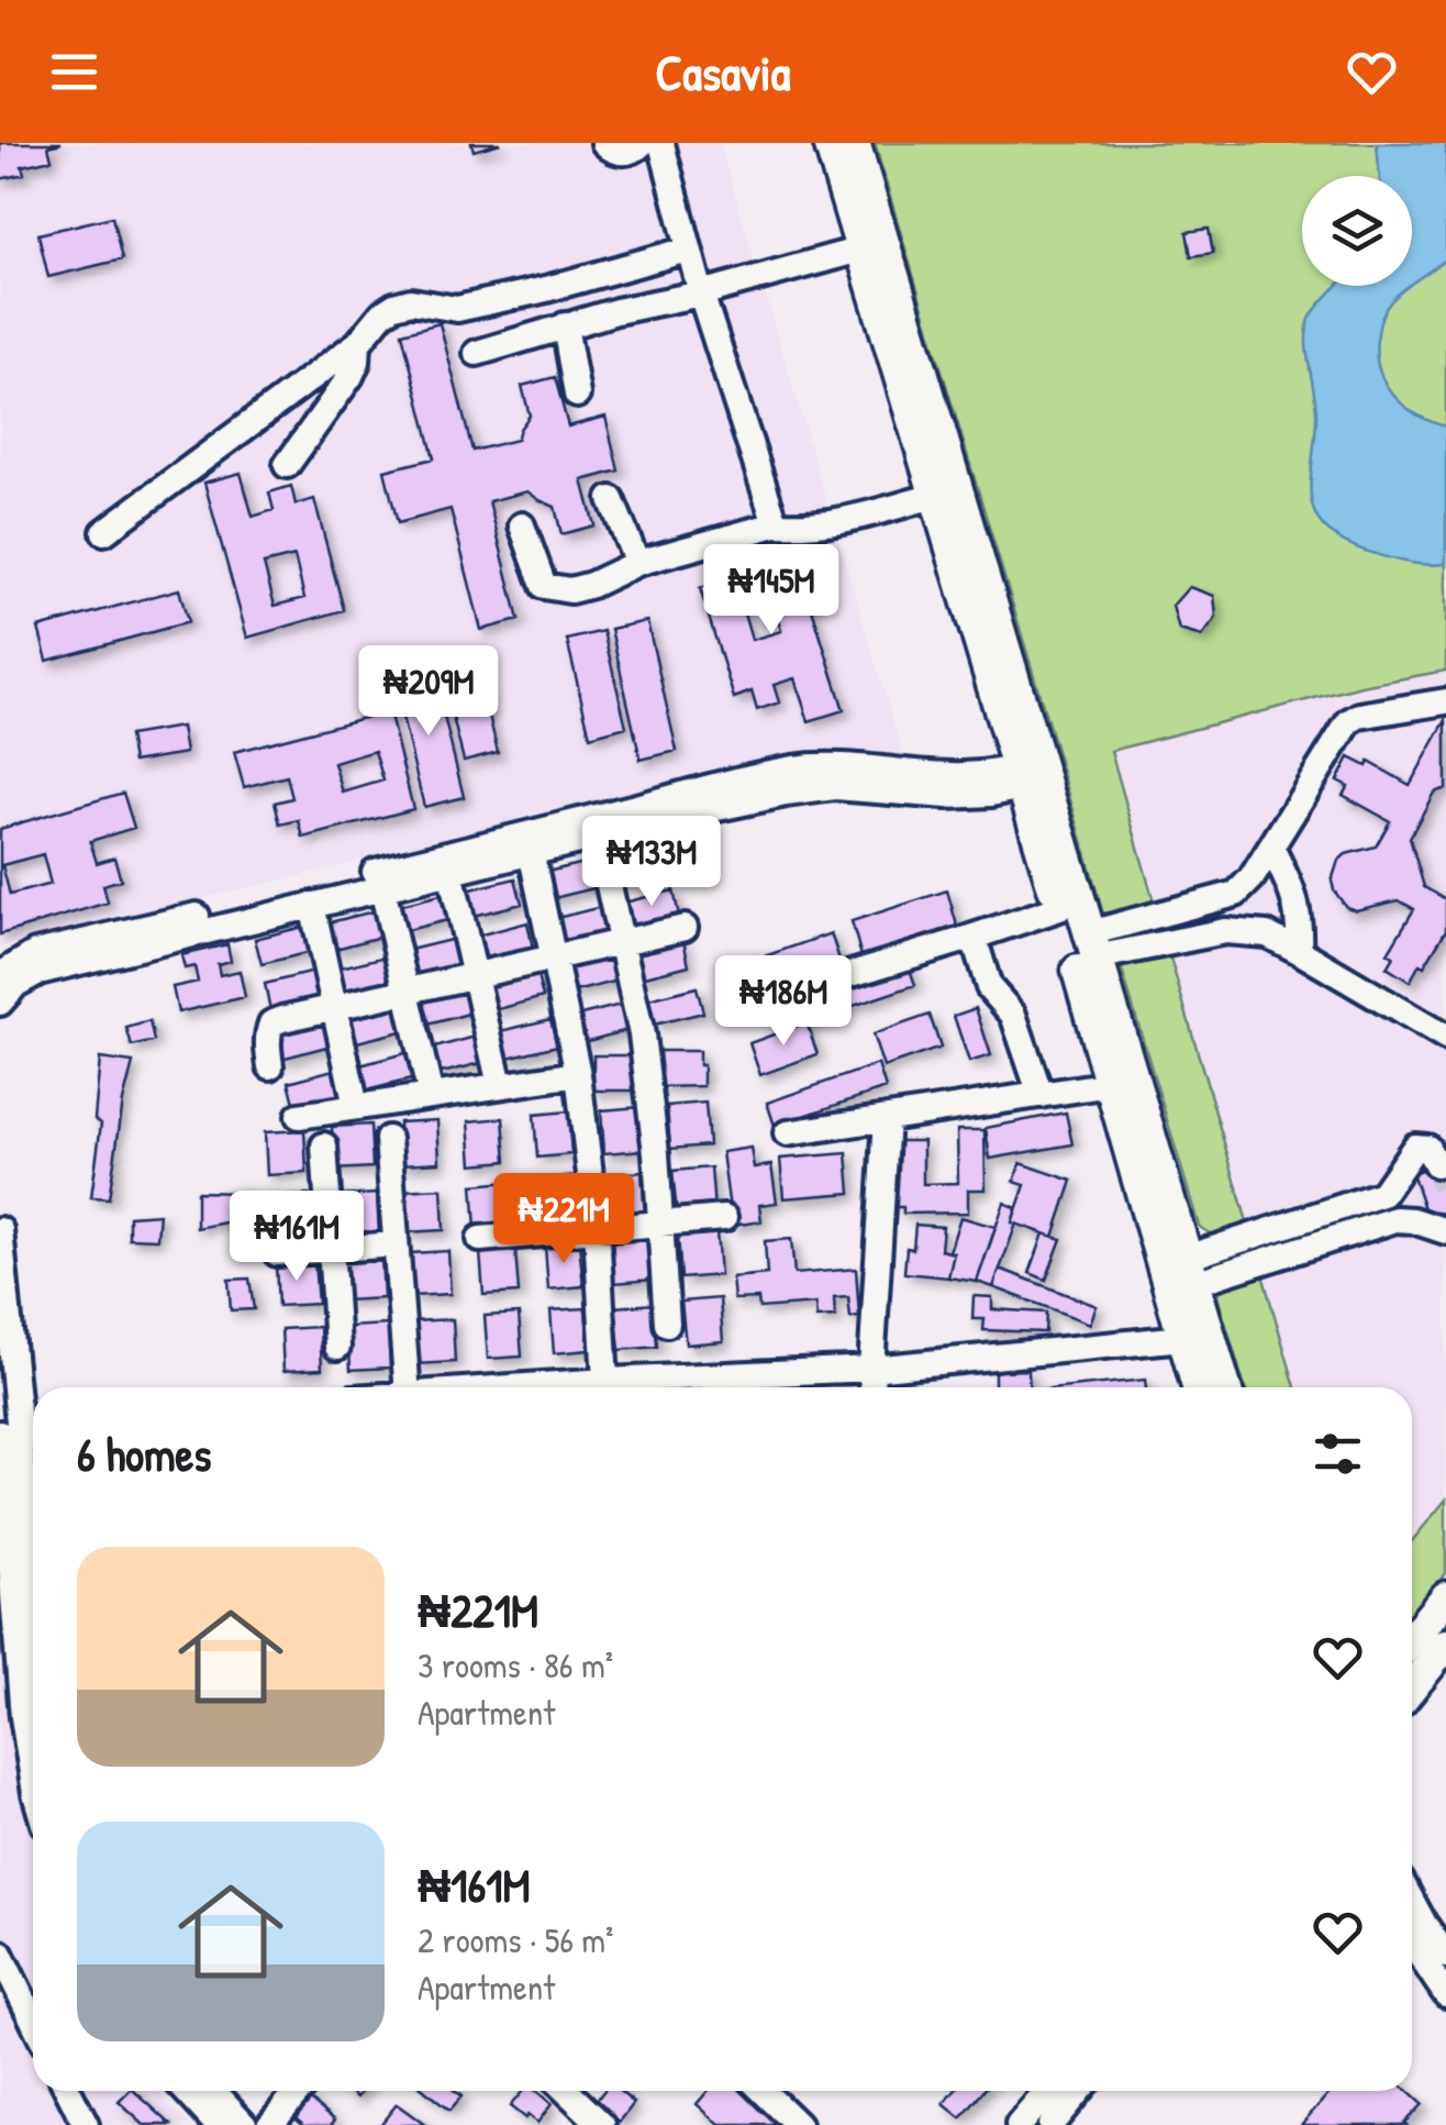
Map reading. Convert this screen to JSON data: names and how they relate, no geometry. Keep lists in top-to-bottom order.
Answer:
{
  "page": {
    "header": "Casavia",
    "price": [
      "₦145M",
      "₦209M",
      "₦133M",
      "₦186M",
      "₦221M",
      "₦161M"
    ],
    "heading": "6 homes",
    "list": [
      {
        "name": "₦221M",
        "note": "3 rooms · 86 m² · Apartment"
      },
      {
        "name": "₦161M",
        "note": "2 rooms · 56 m² · Apartment"
      }
    ]
  }
}
